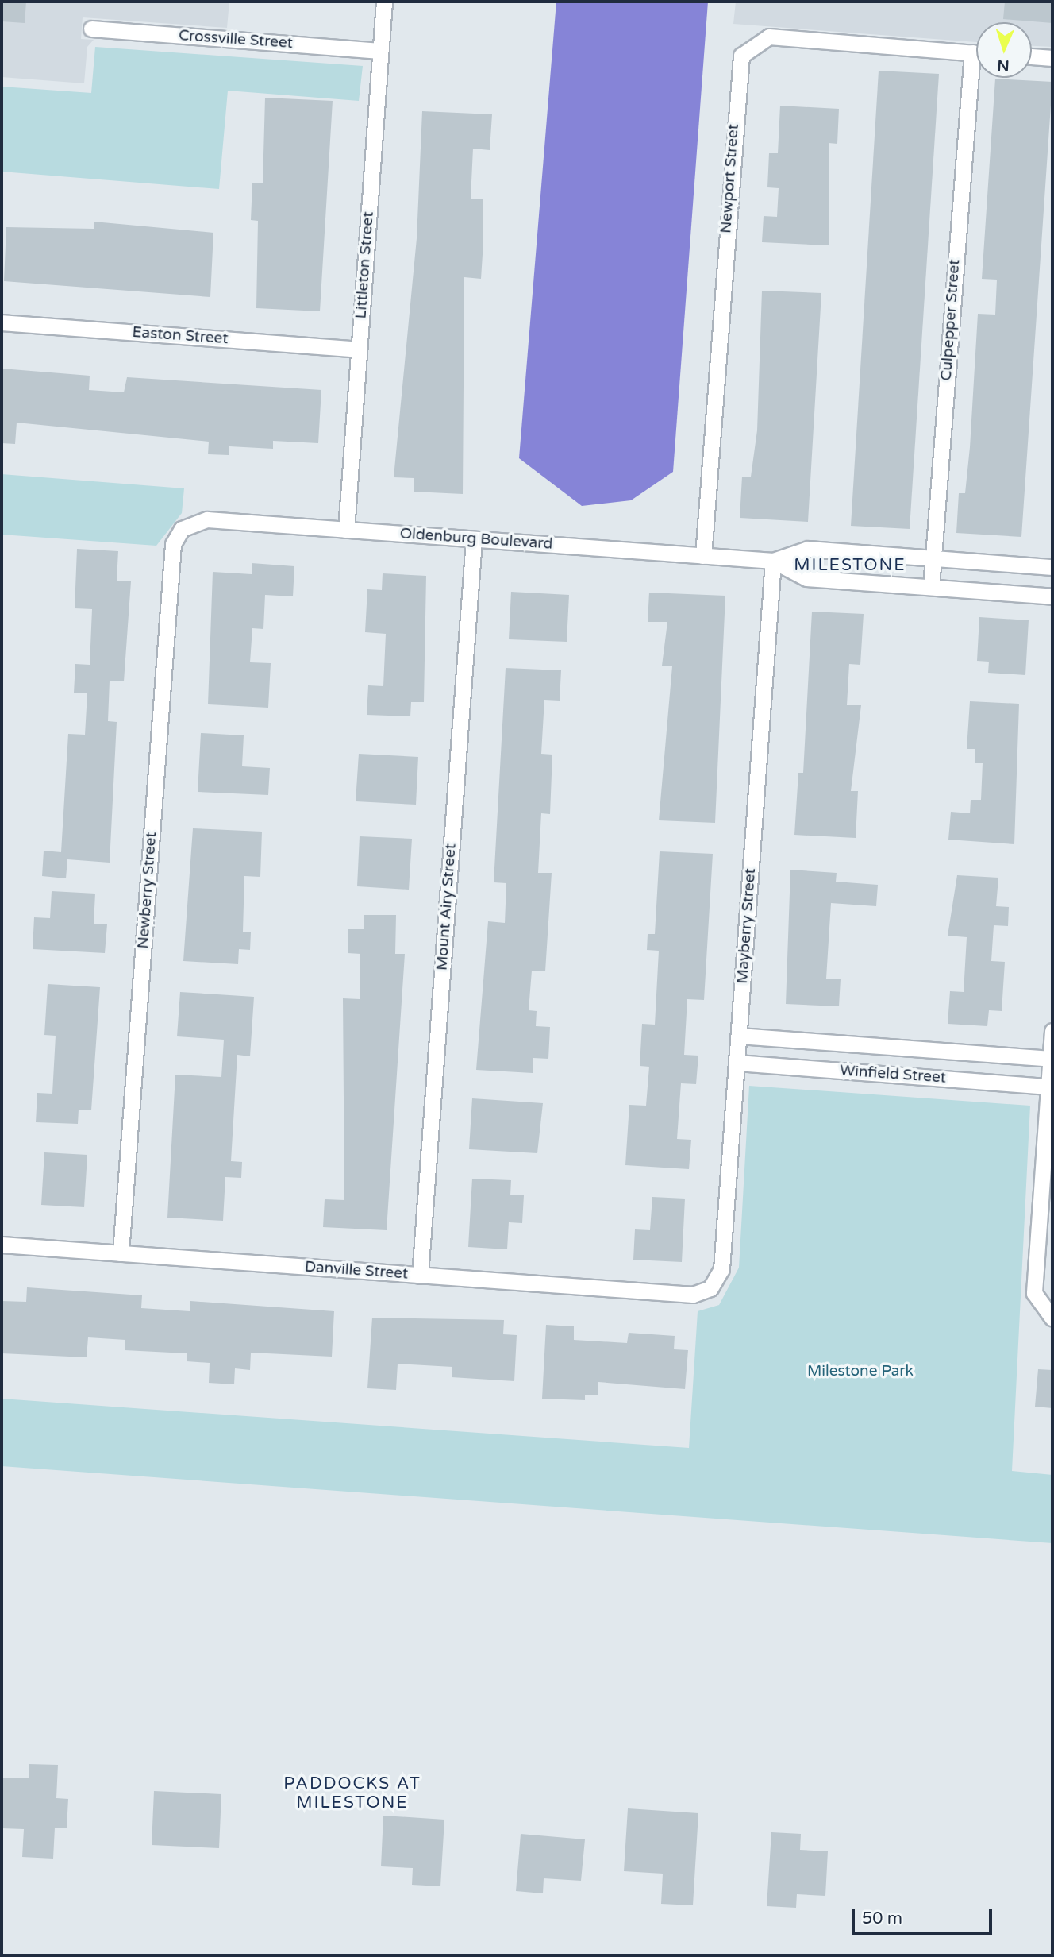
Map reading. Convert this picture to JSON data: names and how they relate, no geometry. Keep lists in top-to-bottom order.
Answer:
{
  "streets": {
    "street": [
      "Crossville Street",
      "Newport Street",
      "Littleton Street",
      "Culpepper Street",
      "Easton Street",
      "Oldenburg Boulevard",
      "Newberry Street",
      "Mount Airy Street",
      "Mayberry Street",
      "Winfield Street",
      "Danville Street"
    ]
  },
  "crossings": [
    ["Crossville Street", "Littleton Street"],
    ["Newport Street", "Oldenburg Boulevard"],
    ["Littleton Street", "Easton Street"],
    ["Littleton Street", "Oldenburg Boulevard"],
    ["Culpepper Street", "Oldenburg Boulevard"],
    ["Oldenburg Boulevard", "Newberry Street"],
    ["Oldenburg Boulevard", "Mount Airy Street"],
    ["Oldenburg Boulevard", "Mayberry Street"],
    ["Newberry Street", "Danville Street"],
    ["Mount Airy Street", "Danville Street"],
    ["Mayberry Street", "Winfield Street"],
    ["Mayberry Street", "Danville Street"]
  ],
  "districts": ["MILESTONE", "PADDOCKS AT MILESTONE"],
  "parks": ["Milestone Park"],
  "scale_bar": "50 m",
  "north": "bottom"
}
